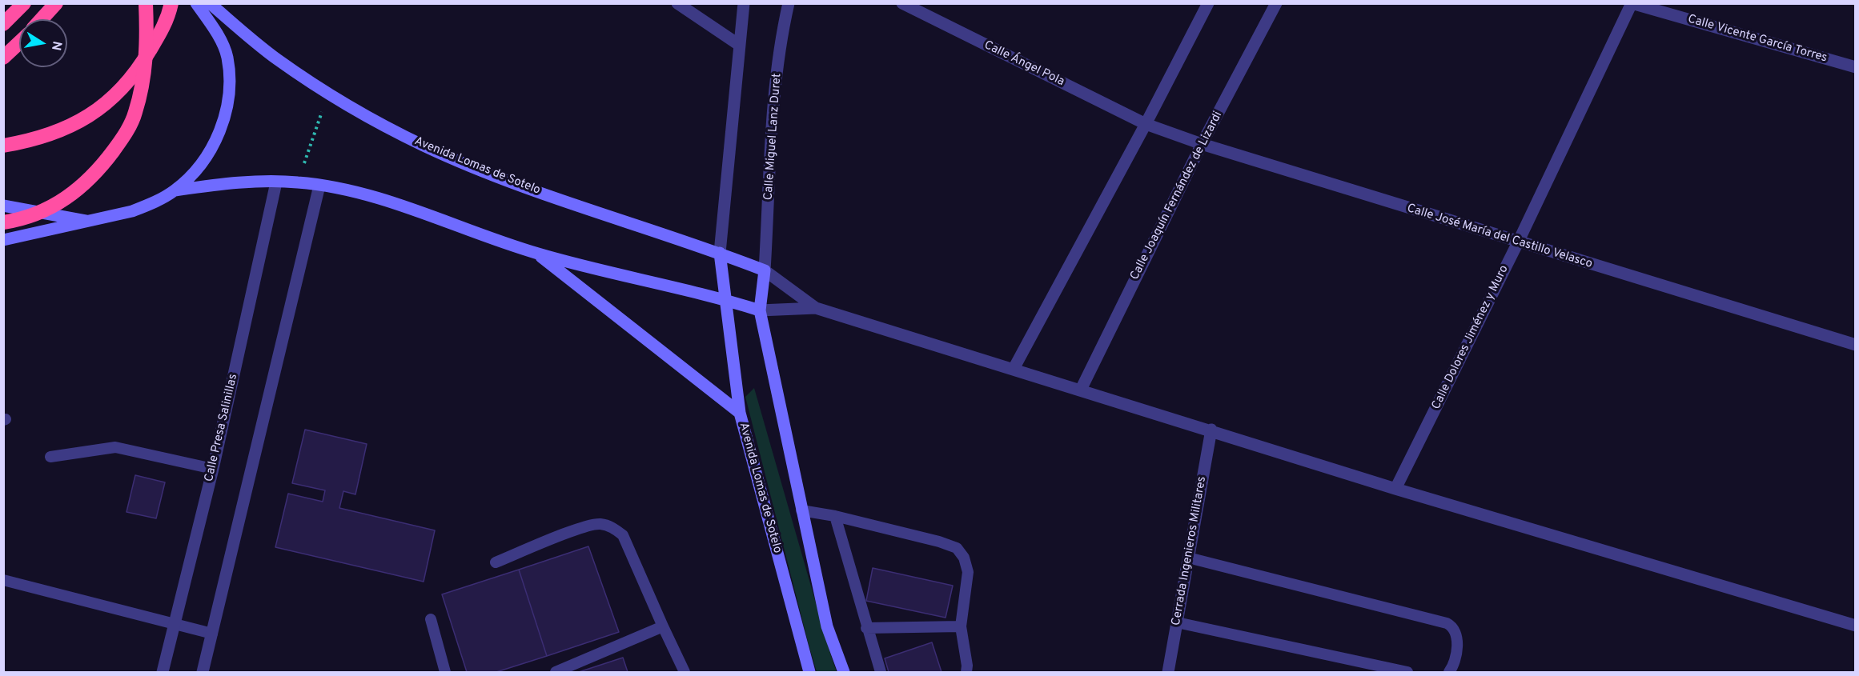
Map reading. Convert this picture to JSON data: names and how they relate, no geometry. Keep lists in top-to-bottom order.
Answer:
{
  "streets": {
    "main road": ["Avenida Lomas de Sotelo"],
    "street": [
      "Calle Vicente García Torres",
      "Calle Ángel Pola",
      "Calle Miguel Lanz Duret",
      "Calle Joaquín Fernández de Lizardi",
      "Calle José María del Castillo Velasco",
      "Calle Dolores Jiménez y Muro",
      "Calle Presa Salinillas",
      "Cerrada Ingenieros Militares"
    ]
  },
  "crossings": [
    ["Calle Vicente García Torres", "Calle Dolores Jiménez y Muro"],
    ["Calle Ángel Pola", "Calle José María del Castillo Velasco"],
    ["Calle Miguel Lanz Duret", "Avenida Lomas de Sotelo"],
    ["Calle Joaquín Fernández de Lizardi", "Calle José María del Castillo Velasco"],
    ["Calle José María del Castillo Velasco", "Calle Dolores Jiménez y Muro"]
  ],
  "north": "right"
}
